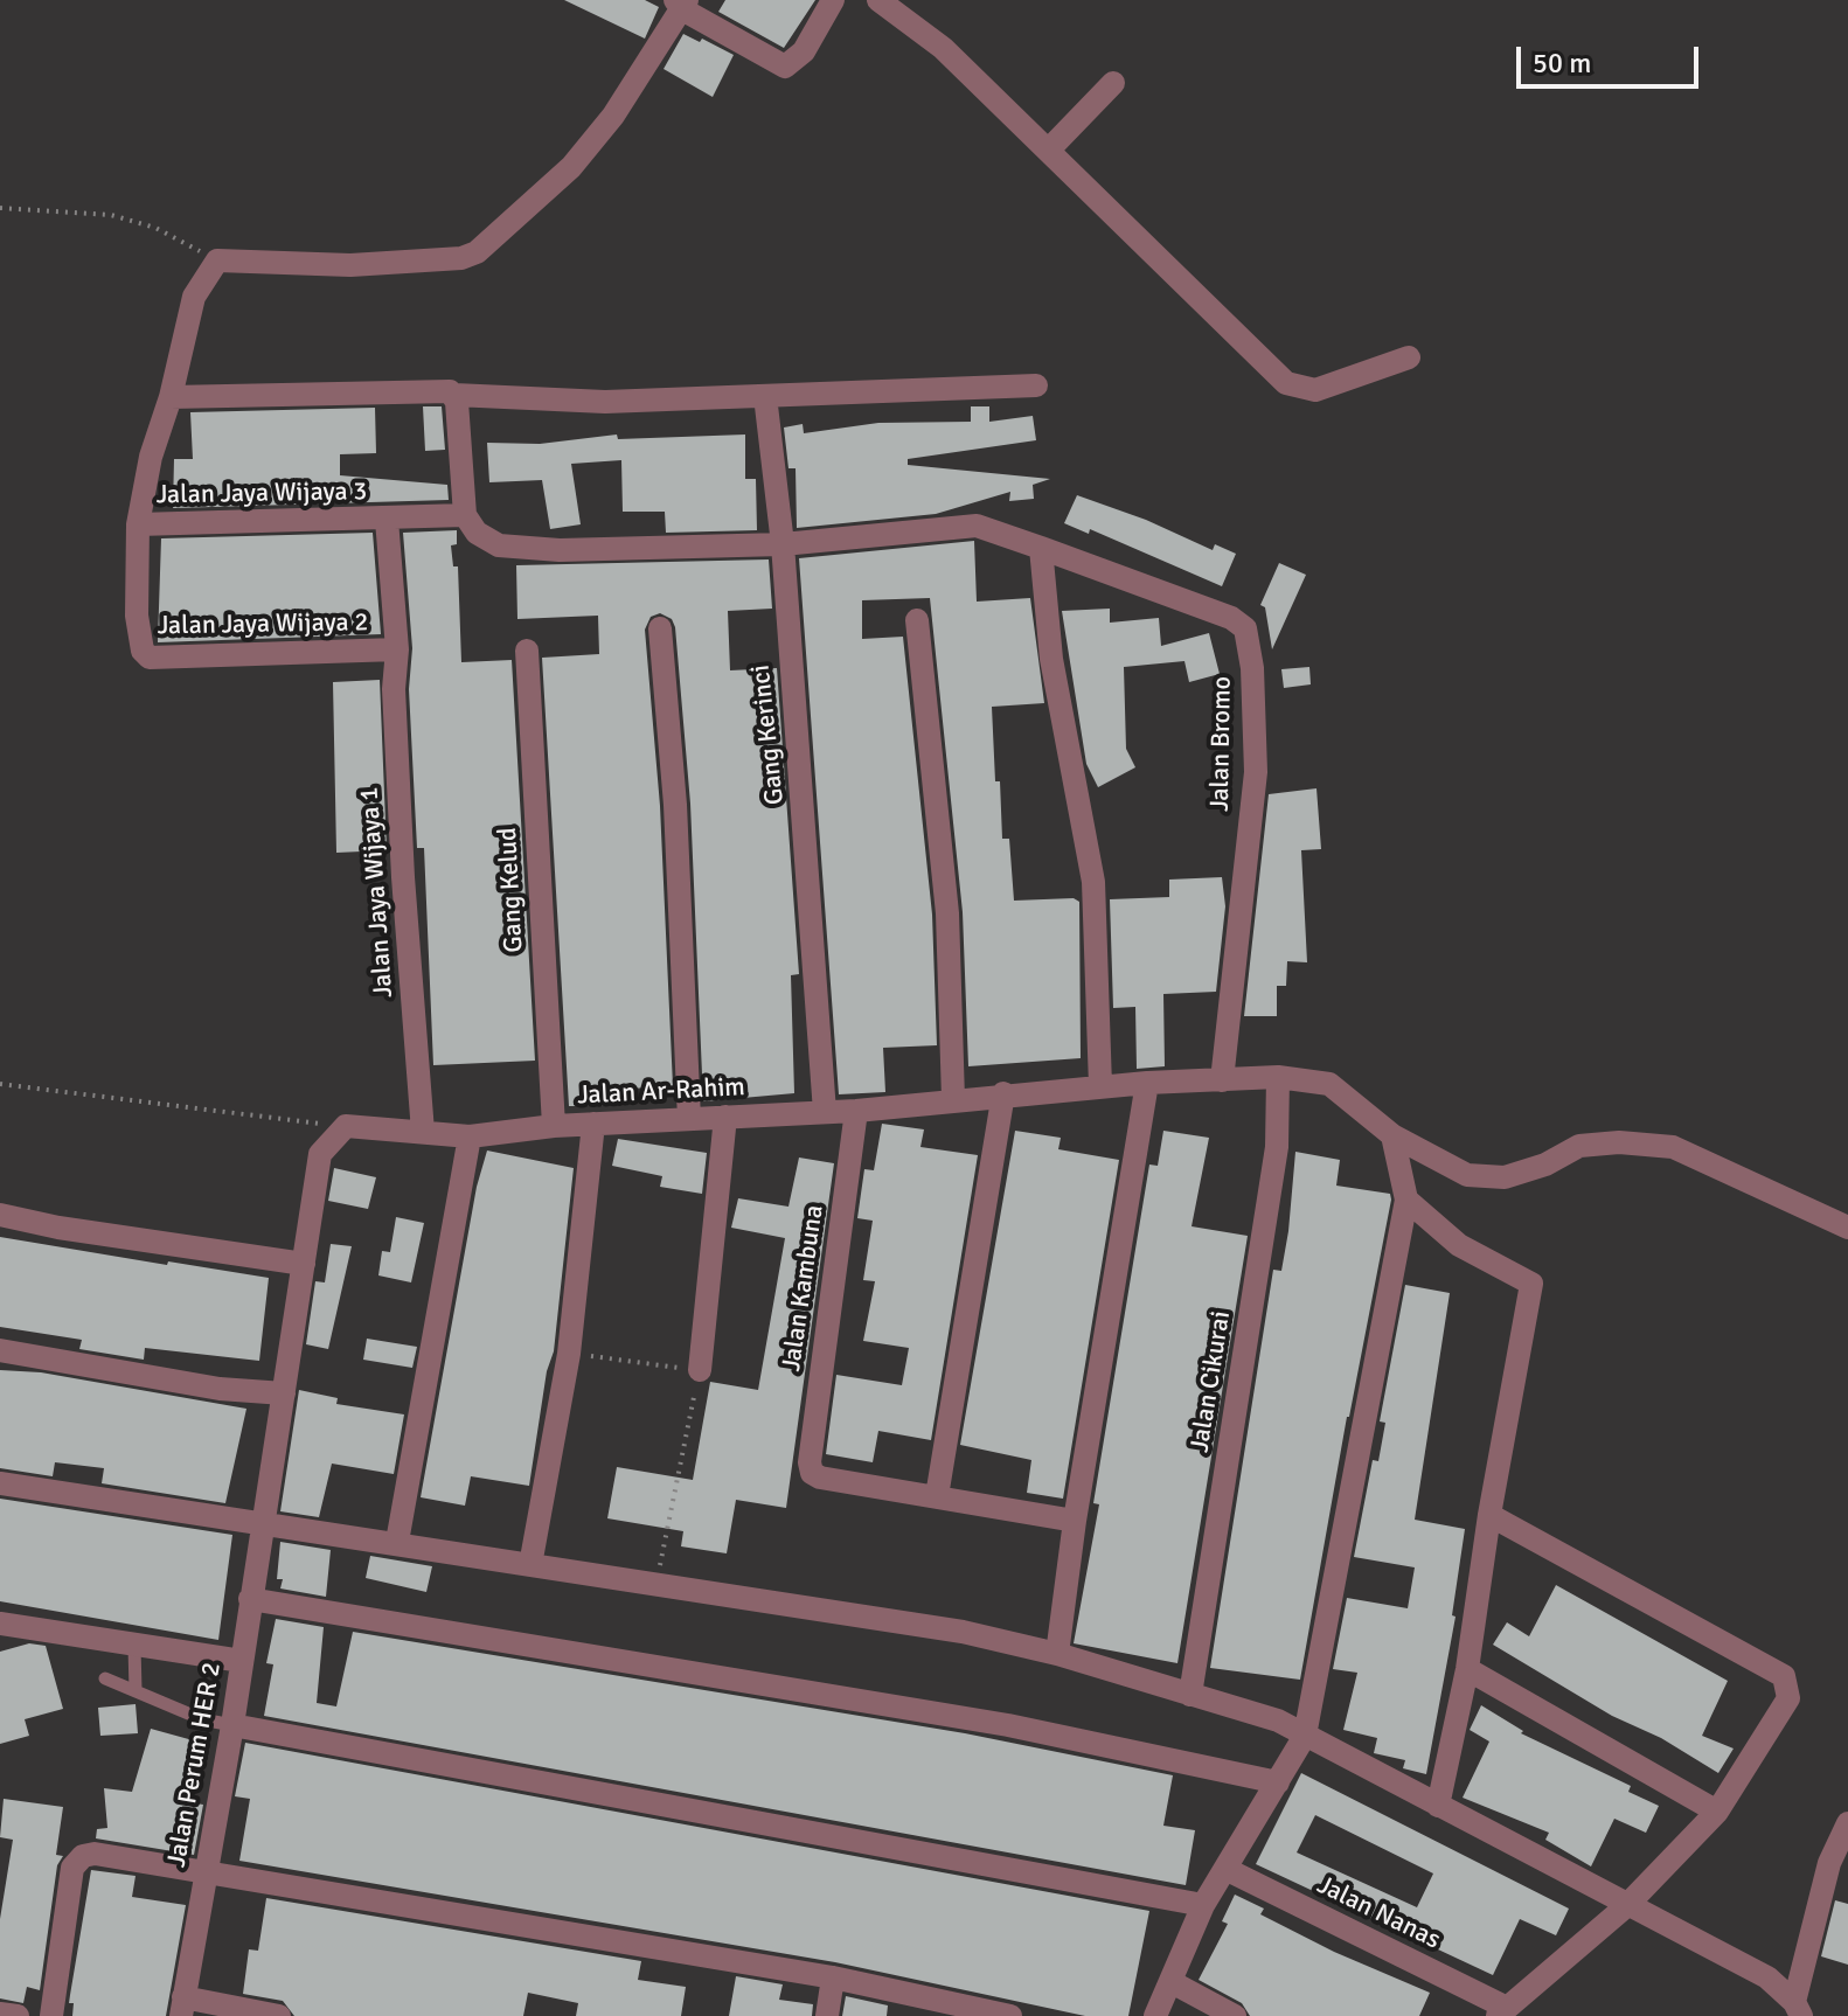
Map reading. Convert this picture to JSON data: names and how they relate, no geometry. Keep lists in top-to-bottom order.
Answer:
{
  "streets": {
    "street": [
      "Jalan Jaya Wijaya 3",
      "Jalan Jaya Wijaya 2",
      "Gang Kerinci",
      "Jalan Bromo",
      "Gang Kelud",
      "Jalan Jaya Wijaya 1",
      "Jalan Ar-Rahim",
      "Jalan Kambuna",
      "Jalan Cikurai",
      "Jalan Perum HER 2",
      "Jalan Nanas"
    ]
  },
  "crossings": [
    ["Jalan Jaya Wijaya 3", "Jalan Jaya Wijaya 2"],
    ["Jalan Jaya Wijaya 3", "Jalan Jaya Wijaya 1"],
    ["Jalan Jaya Wijaya 2", "Jalan Jaya Wijaya 1"],
    ["Gang Kerinci", "Jalan Ar-Rahim"],
    ["Jalan Bromo", "Jalan Ar-Rahim"],
    ["Gang Kelud", "Jalan Ar-Rahim"],
    ["Jalan Jaya Wijaya 1", "Jalan Ar-Rahim"],
    ["Jalan Ar-Rahim", "Jalan Kambuna"],
    ["Jalan Ar-Rahim", "Jalan Cikurai"],
    ["Jalan Ar-Rahim", "Jalan Perum HER 2"]
  ],
  "scale_bar": "50 m"
}
